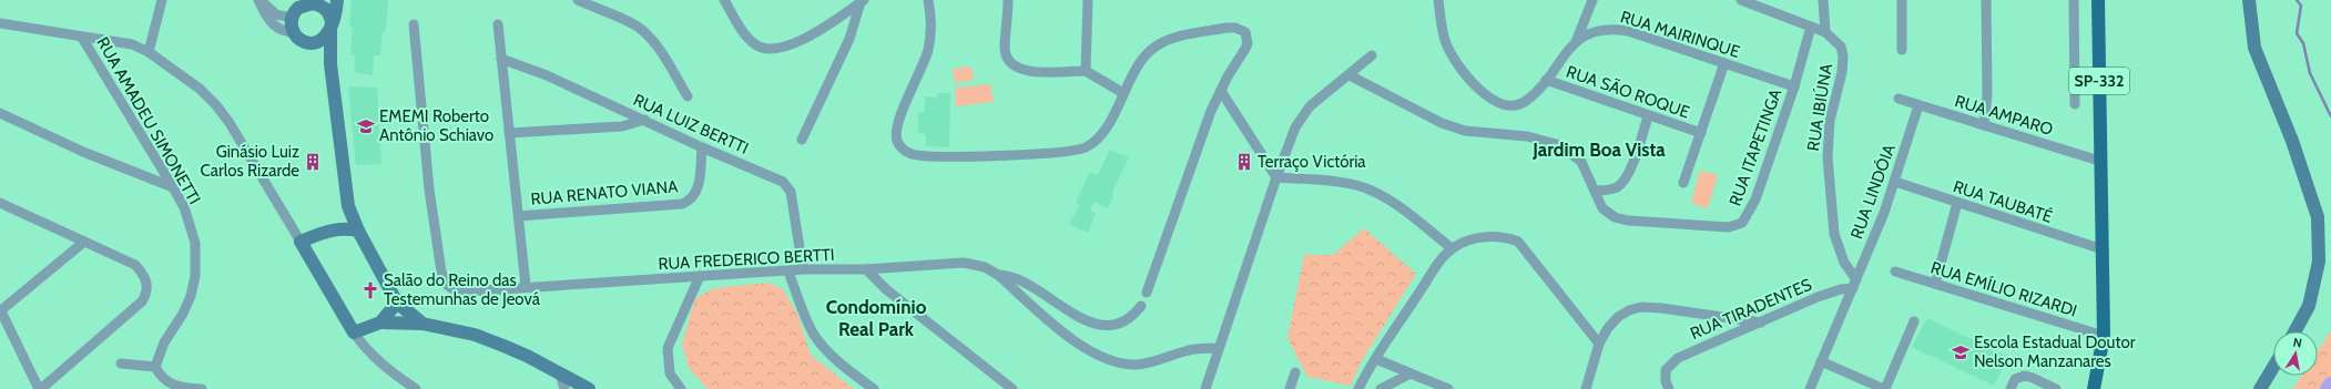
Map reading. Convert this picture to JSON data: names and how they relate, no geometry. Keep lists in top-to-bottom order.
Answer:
{
  "streets": {
    "main road": ["SP-332"],
    "street": [
      "RUA MAIRINQUE",
      "RUA SÃO ROQUE",
      "RUA IBIÚNA",
      "RUA AMPARO",
      "RUA AMADEU SIMONETTI",
      "RUA LUIZ BERTTI",
      "RUA ITAPETINGA",
      "RUA LINDÓIA",
      "RUA RENATO VIANA",
      "RUA TAUBATÉ",
      "RUA FREDERICO BERTTI",
      "RUA EMÍLIO RIZARDI",
      "RUA TIRADENTES"
    ]
  },
  "crossings": [
    ["RUA MAIRINQUE", "RUA SÃO ROQUE"],
    ["RUA MAIRINQUE", "RUA ITAPETINGA"],
    ["SP-332", "RUA AMPARO"],
    ["SP-332", "RUA TAUBATÉ"],
    ["SP-332", "RUA EMÍLIO RIZARDI"],
    ["RUA IBIÚNA", "RUA ITAPETINGA"],
    ["RUA IBIÚNA", "RUA LINDÓIA"],
    ["RUA IBIÚNA", "RUA TIRADENTES"],
    ["RUA AMPARO", "RUA LINDÓIA"],
    ["RUA LUIZ BERTTI", "RUA RENATO VIANA"],
    ["RUA LUIZ BERTTI", "RUA FREDERICO BERTTI"],
    ["RUA LINDÓIA", "RUA TAUBATÉ"],
    ["RUA LINDÓIA", "RUA TIRADENTES"]
  ],
  "districts": ["Jardim Boa Vista", "Condomínio Real Park"],
  "places": {
    "school or university": ["EMEMI Roberto Antônio Schiavo", "Escola Estadual Doutor Nelson Manzanares"],
    "building": ["Ginásio Luiz Carlos Rizarde", "Terraço Victória"],
    "church": ["Salão do Reino das Testemunhas de Jeová"]
  },
  "north": "top"
}
